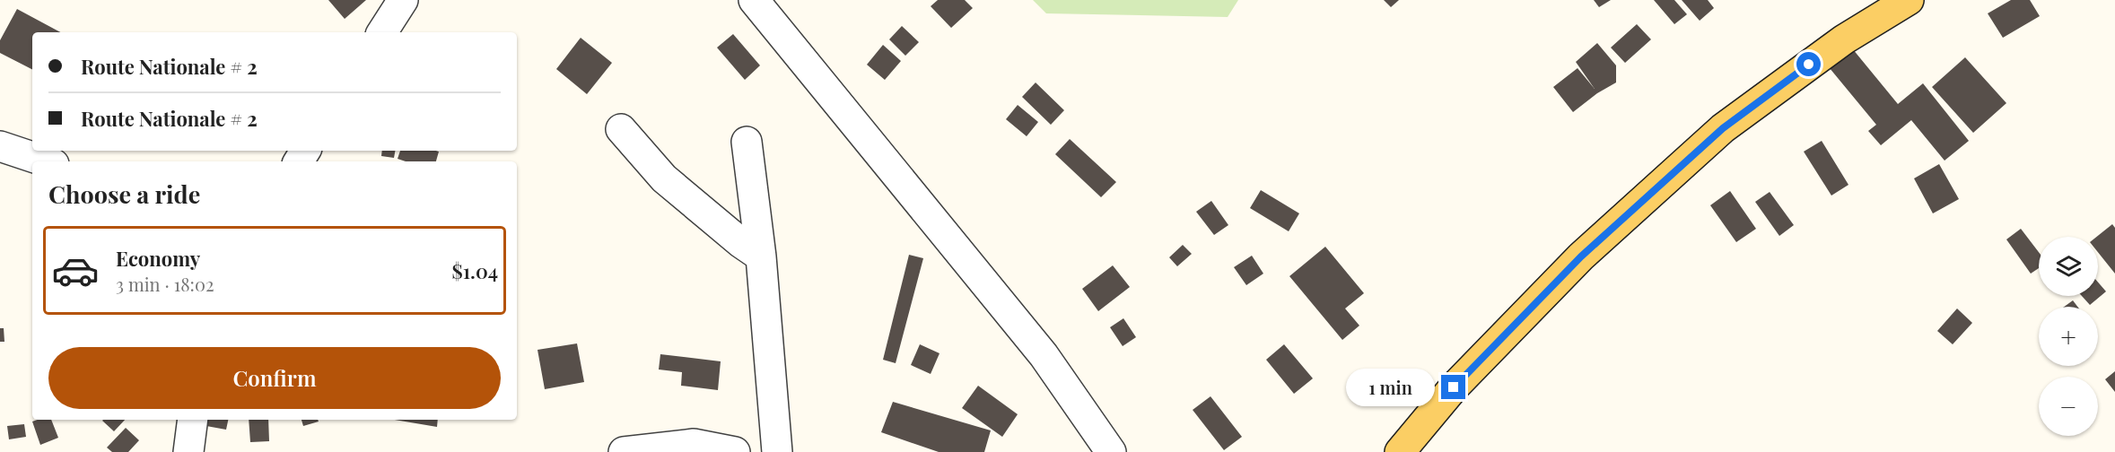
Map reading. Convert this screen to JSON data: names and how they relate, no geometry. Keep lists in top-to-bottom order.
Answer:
{
  "page": {
    "banner": ["Route Nationale # 2", "Route Nationale # 2"],
    "heading": "Choose a ride",
    "list": [
      {
        "name": "Economy",
        "note": "3 min · 18:02",
        "value": "$1.04"
      }
    ],
    "map_buttons": ["+", "−"],
    "buttons": "Confirm",
    "bubble": "1 min"
  }
}
